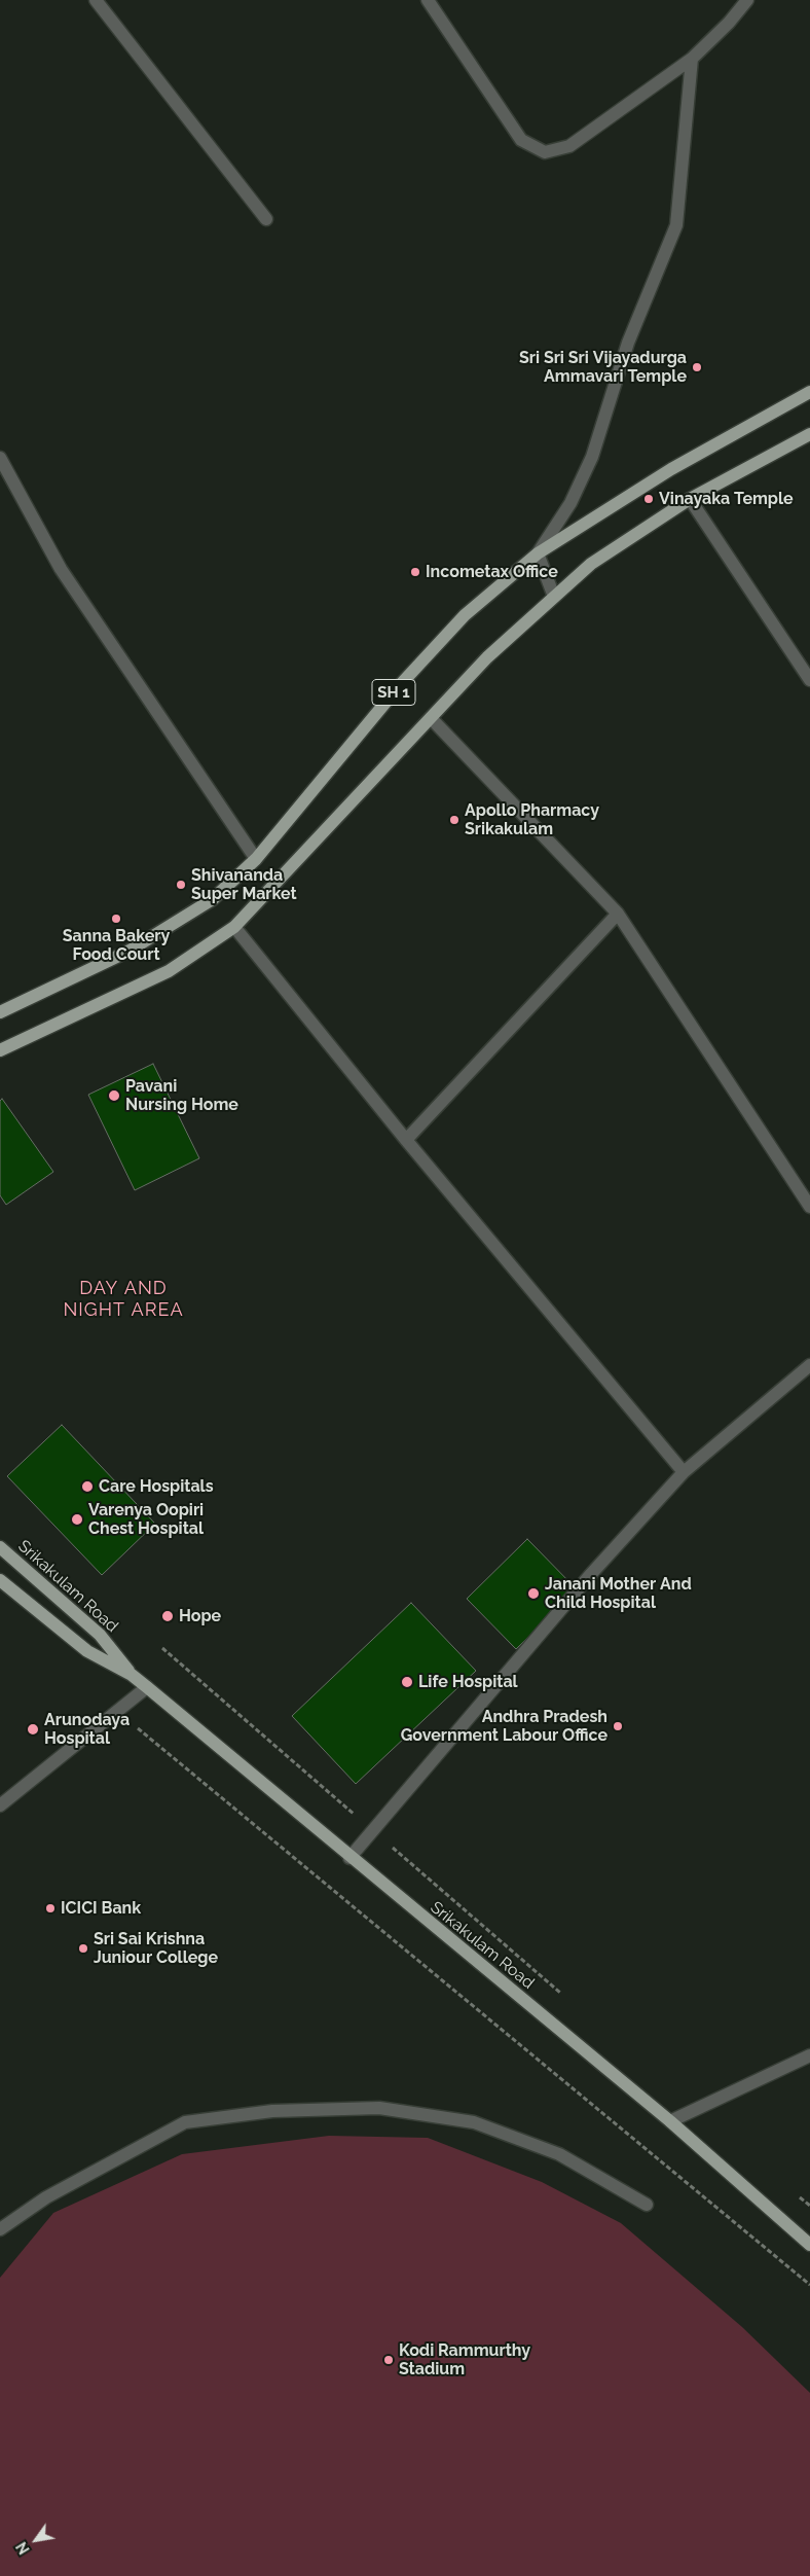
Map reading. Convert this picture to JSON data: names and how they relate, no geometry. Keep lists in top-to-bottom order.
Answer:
{
  "streets": {
    "main road": ["SH 1", "Srikakulam Road"]
  },
  "districts": ["DAY AND NIGHT AREA"],
  "places": [
    "Sri Sri Sri Vijayadurga Ammavari Temple",
    "Vinayaka Temple",
    "Incometax Office",
    "Apollo Pharmacy Srikakulam",
    "Shivananda Super Market",
    "Sanna Bakery Food Court",
    "Pavani Nursing Home",
    "Care Hospitals",
    "Varenya Oopiri Chest Hospital",
    "Janani Mother And Child Hospital",
    "Hope",
    "Life Hospital",
    "Andhra Pradesh Government Labour Office",
    "Arunodaya Hospital",
    "ICICI Bank",
    "Sri Sai Krishna Juniour College",
    "Kodi Rammurthy Stadium"
  ],
  "north": "bottom left"
}
